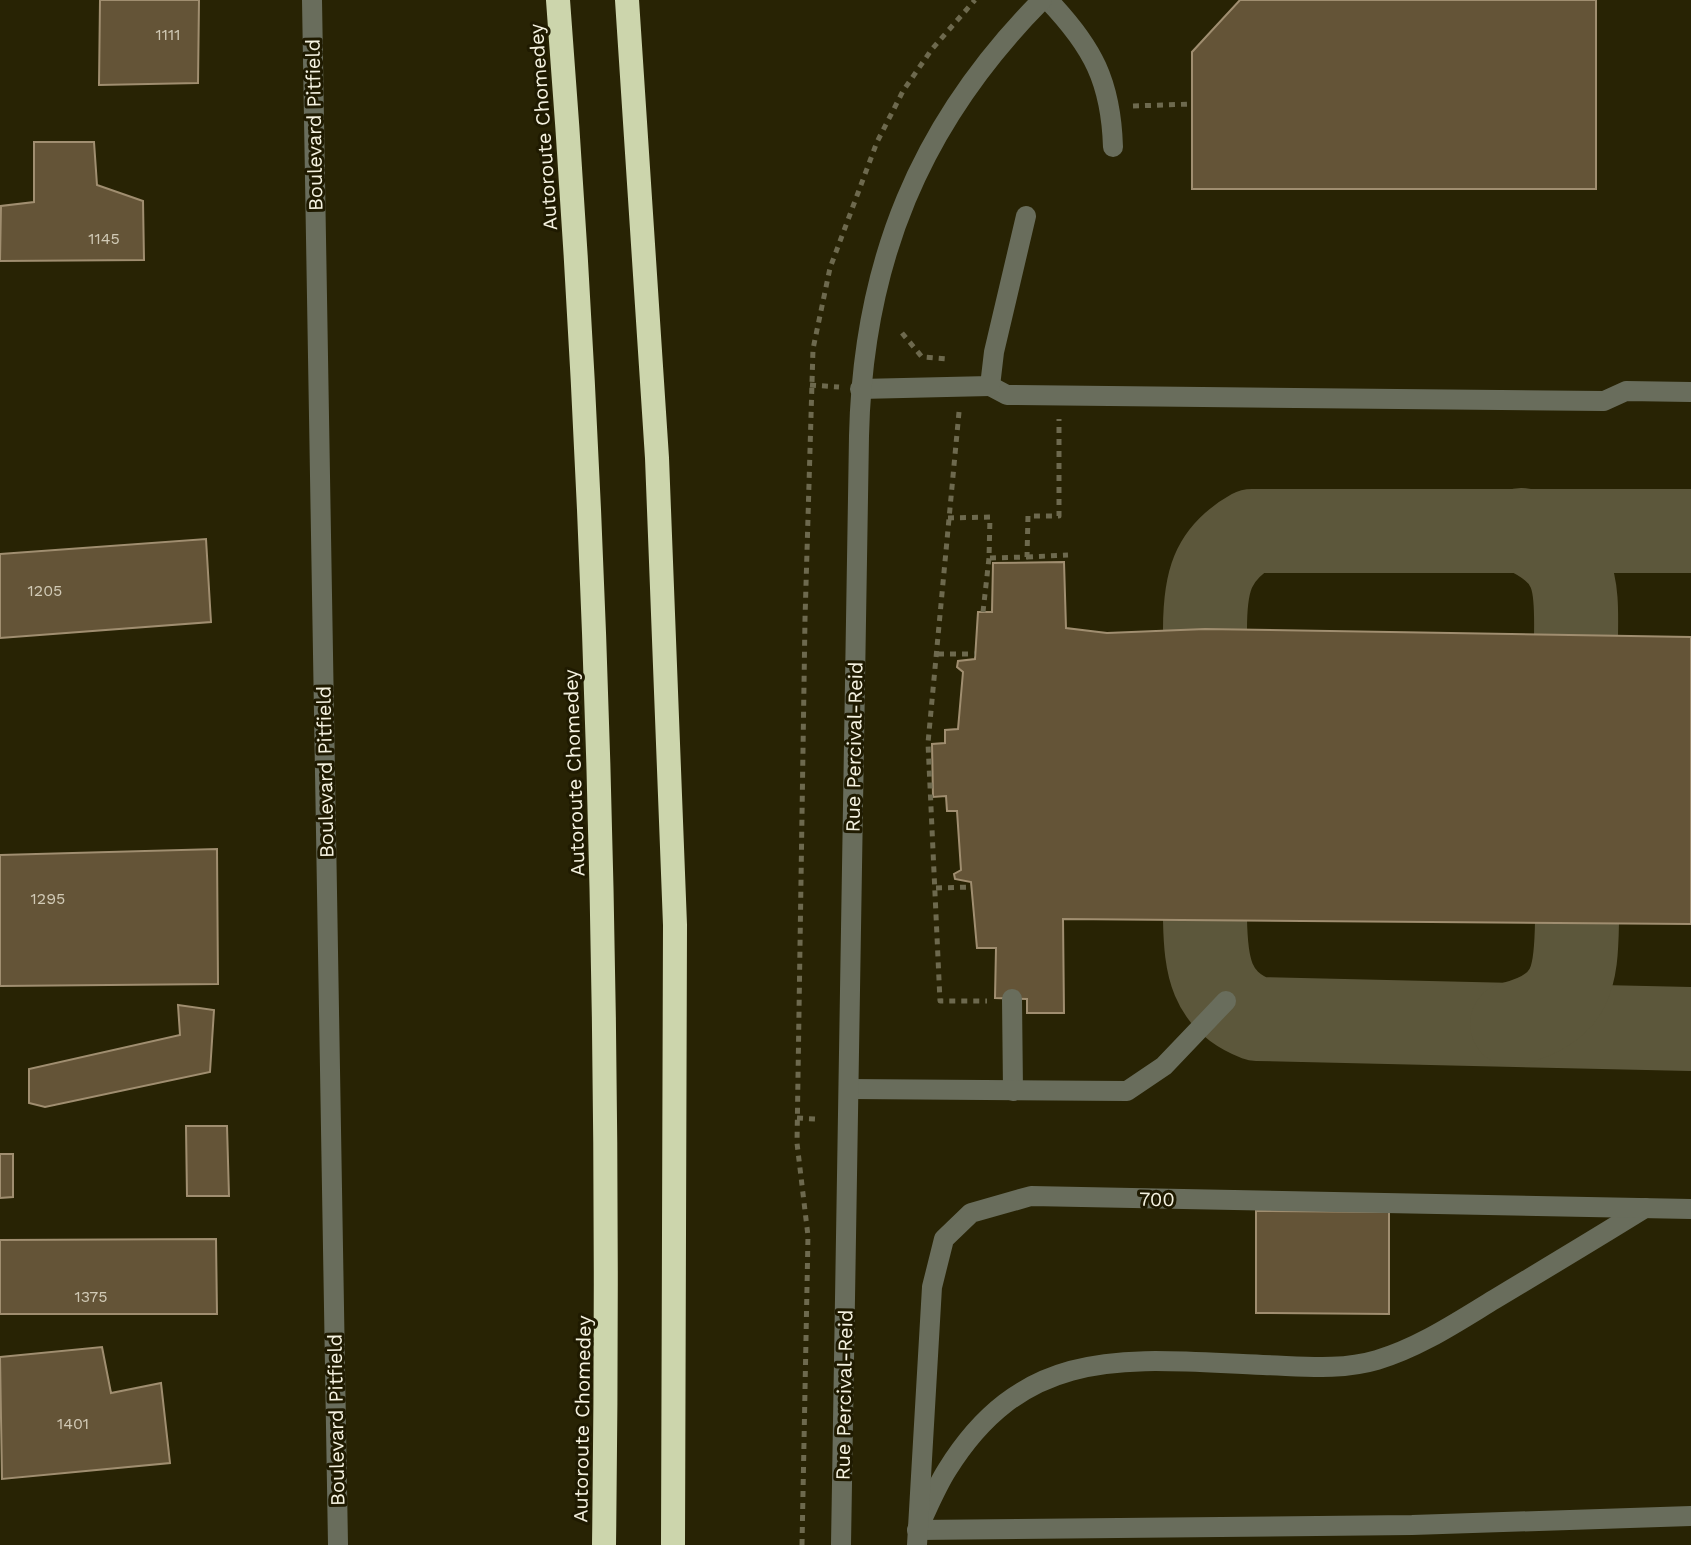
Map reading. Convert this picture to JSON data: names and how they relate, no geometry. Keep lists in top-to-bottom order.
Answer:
{
  "streets": {
    "highway": ["Autoroute Chomedey"],
    "street": ["Boulevard Pitfield", "Rue Percival-Reid", "700"]
  },
  "house_numbers": [
    "1111",
    "1145",
    "1205",
    "1295",
    "1375",
    "1401"
  ]
}
